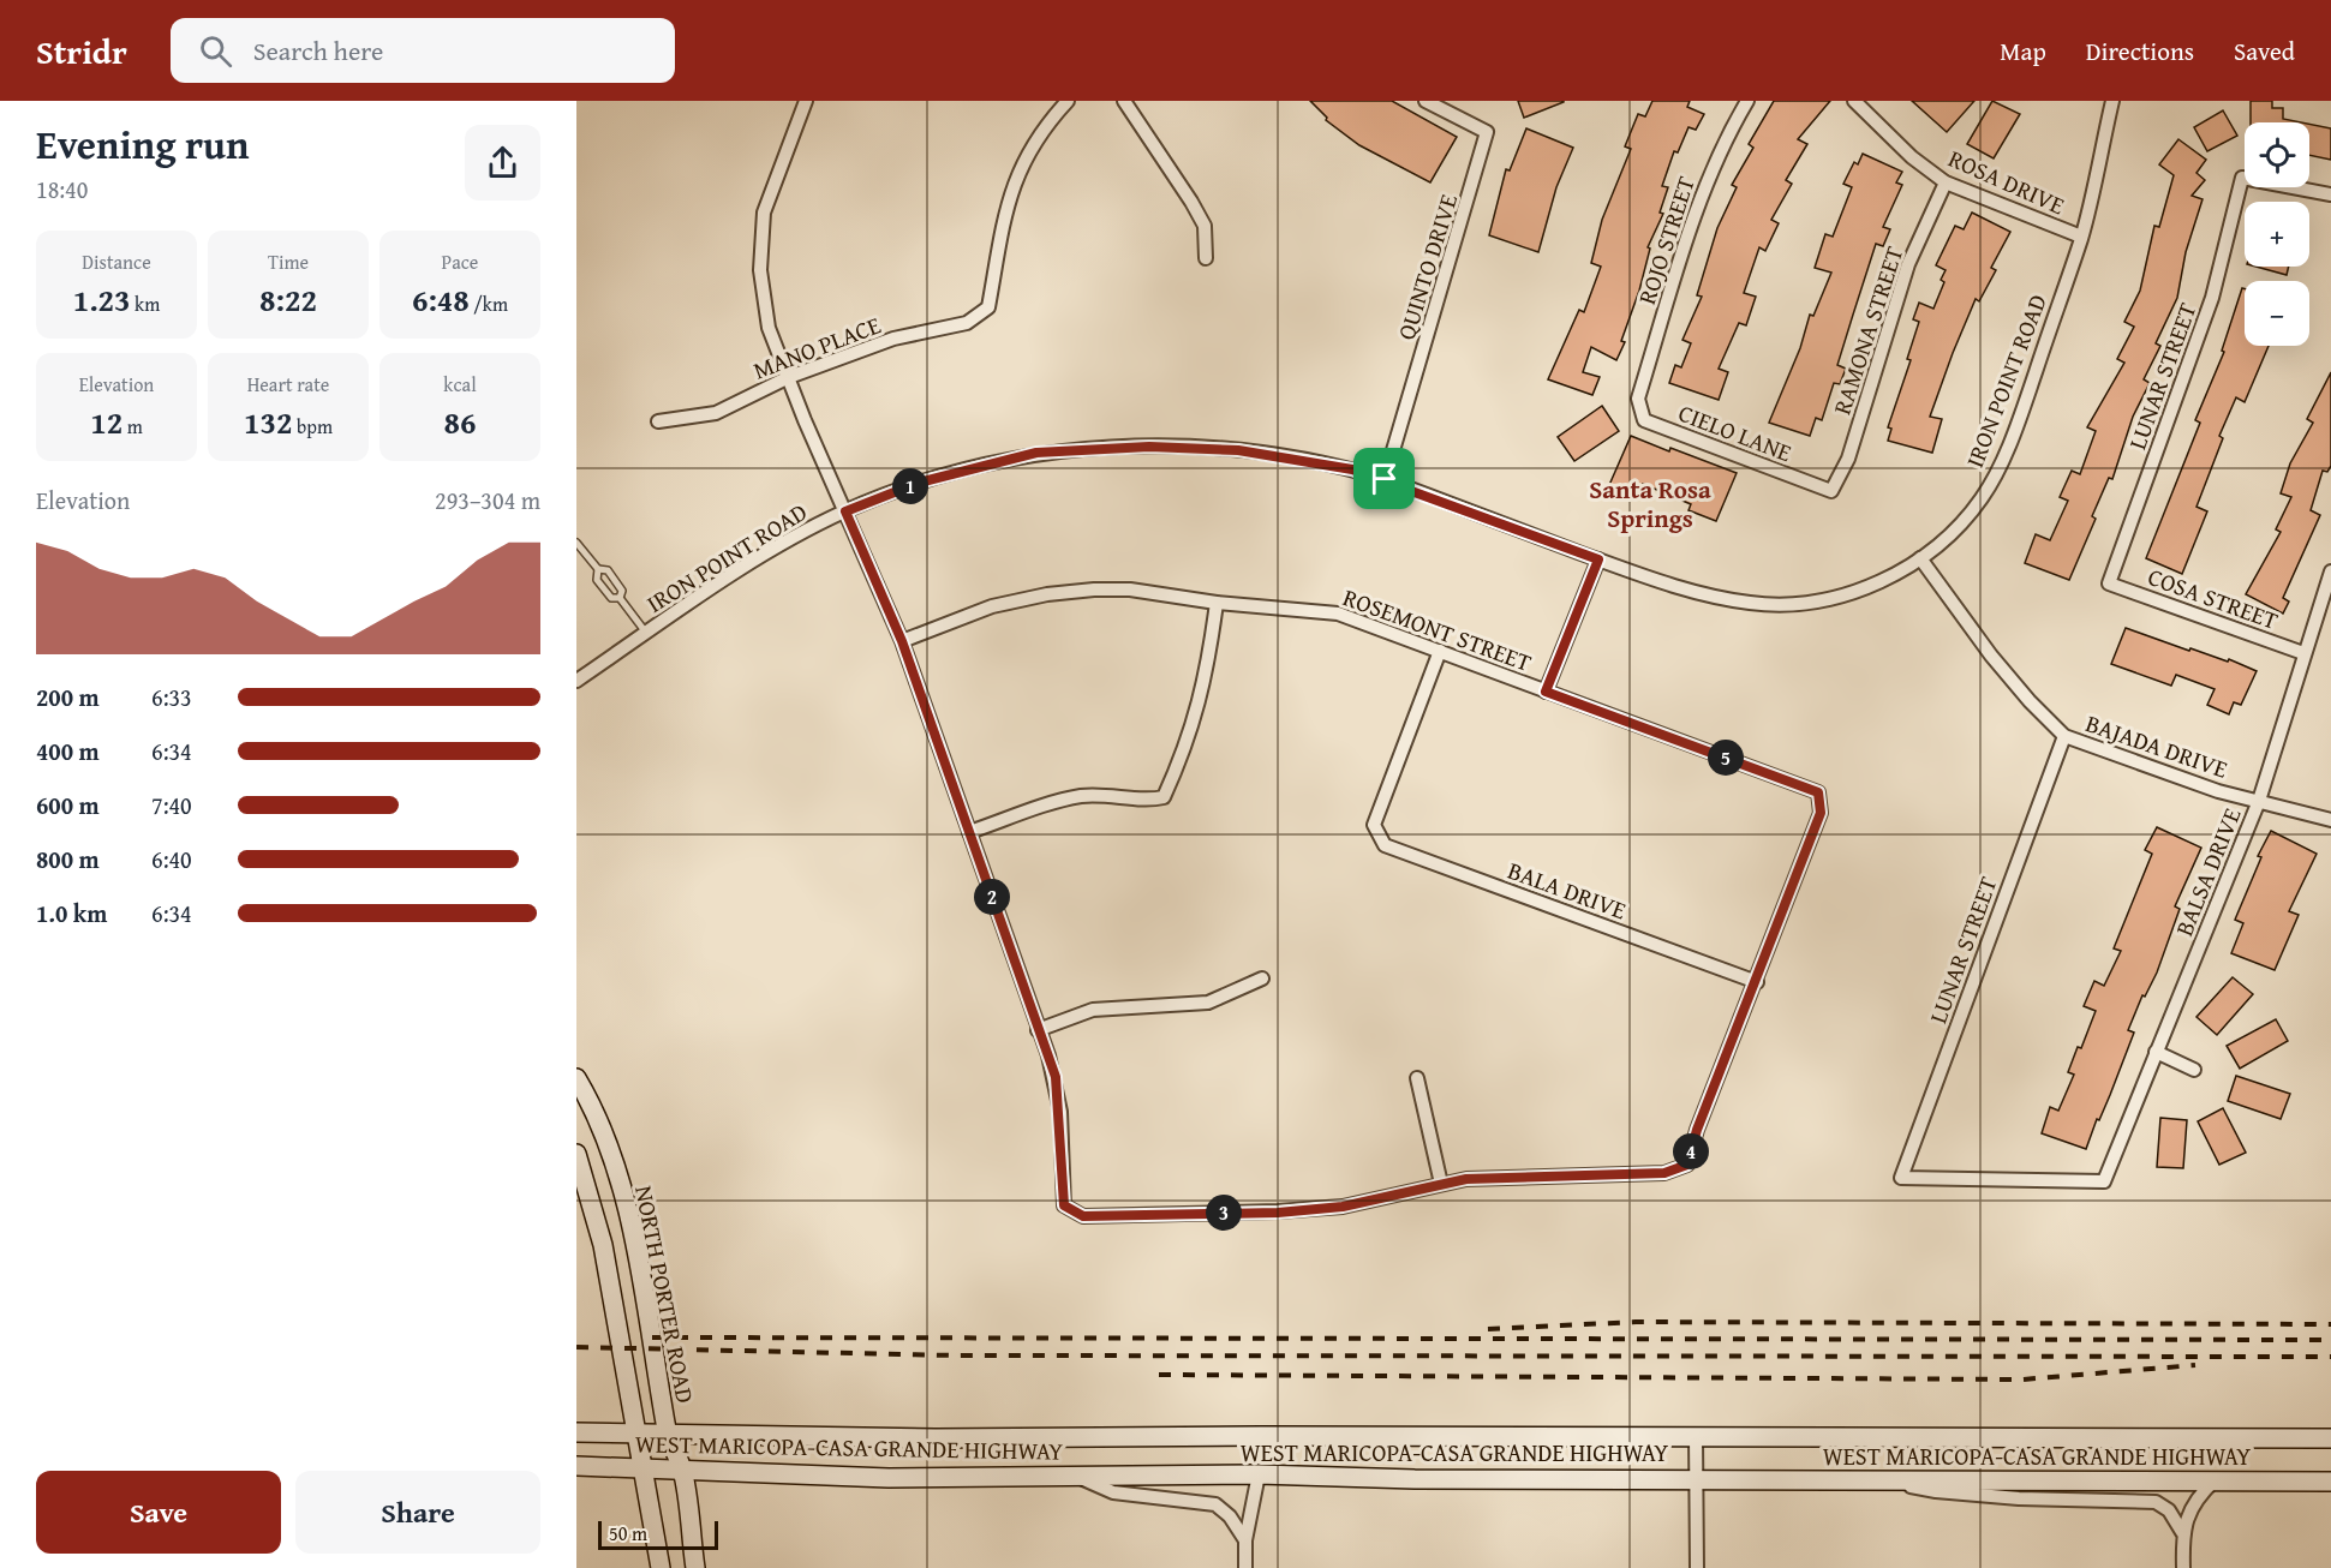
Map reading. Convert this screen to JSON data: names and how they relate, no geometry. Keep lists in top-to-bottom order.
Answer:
{
  "streets": {
    "main road": ["NORTH PORTER ROAD", "WEST MARICOPA-CASA GRANDE HIGHWAY"],
    "street": [
      "ROSA DRIVE",
      "ROJO STREET",
      "QUINTO DRIVE",
      "RAMONA STREET",
      "MANO PLACE",
      "LUNAR STREET",
      "IRON POINT ROAD",
      "CIELO LANE",
      "COSA STREET",
      "ROSEMONT STREET",
      "BAJADA DRIVE",
      "BALSA DRIVE",
      "BALA DRIVE"
    ]
  },
  "crossings": [
    ["ROSA DRIVE", "RAMONA STREET"],
    ["ROSA DRIVE", "IRON POINT ROAD"],
    ["ROJO STREET", "CIELO LANE"],
    ["QUINTO DRIVE", "IRON POINT ROAD"],
    ["RAMONA STREET", "CIELO LANE"],
    ["LUNAR STREET", "COSA STREET"],
    ["LUNAR STREET", "BAJADA DRIVE"],
    ["LUNAR STREET", "BALSA DRIVE"],
    ["IRON POINT ROAD", "BAJADA DRIVE"],
    ["COSA STREET", "BALSA DRIVE"],
    ["ROSEMONT STREET", "BALA DRIVE"],
    ["BAJADA DRIVE", "BALSA DRIVE"],
    ["NORTH PORTER ROAD", "WEST MARICOPA-CASA GRANDE HIGHWAY"]
  ],
  "districts": ["Santa Rosa Springs"],
  "scale_bar": "50 m",
  "page": {
    "header": "Stridr",
    "search": "Search here",
    "nav": ["Map", "Directions", "Saved"],
    "heading": ["Evening run", "18:40"],
    "map_buttons": ["+", "−"],
    "stats": [
      ["Distance", "1.23 km"],
      ["Time", "8:22"],
      ["Pace", "6:48 /km"],
      ["Elevation", "12 m"],
      ["Heart rate", "132 bpm"],
      ["kcal", "86"]
    ],
    "chart": ["Elevation", "293–304 m"],
    "pins": [
      "1",
      "5",
      "2",
      "4",
      "3"
    ],
    "list": [
      {
        "name": "200 m",
        "note": "6:33"
      },
      {
        "name": "400 m",
        "note": "6:34"
      },
      {
        "name": "600 m",
        "note": "7:40"
      },
      {
        "name": "800 m",
        "note": "6:40"
      },
      {
        "name": "1.0 km",
        "note": "6:34"
      }
    ],
    "buttons": ["Save", "Share"],
    "scale": "50 m"
  }
}
